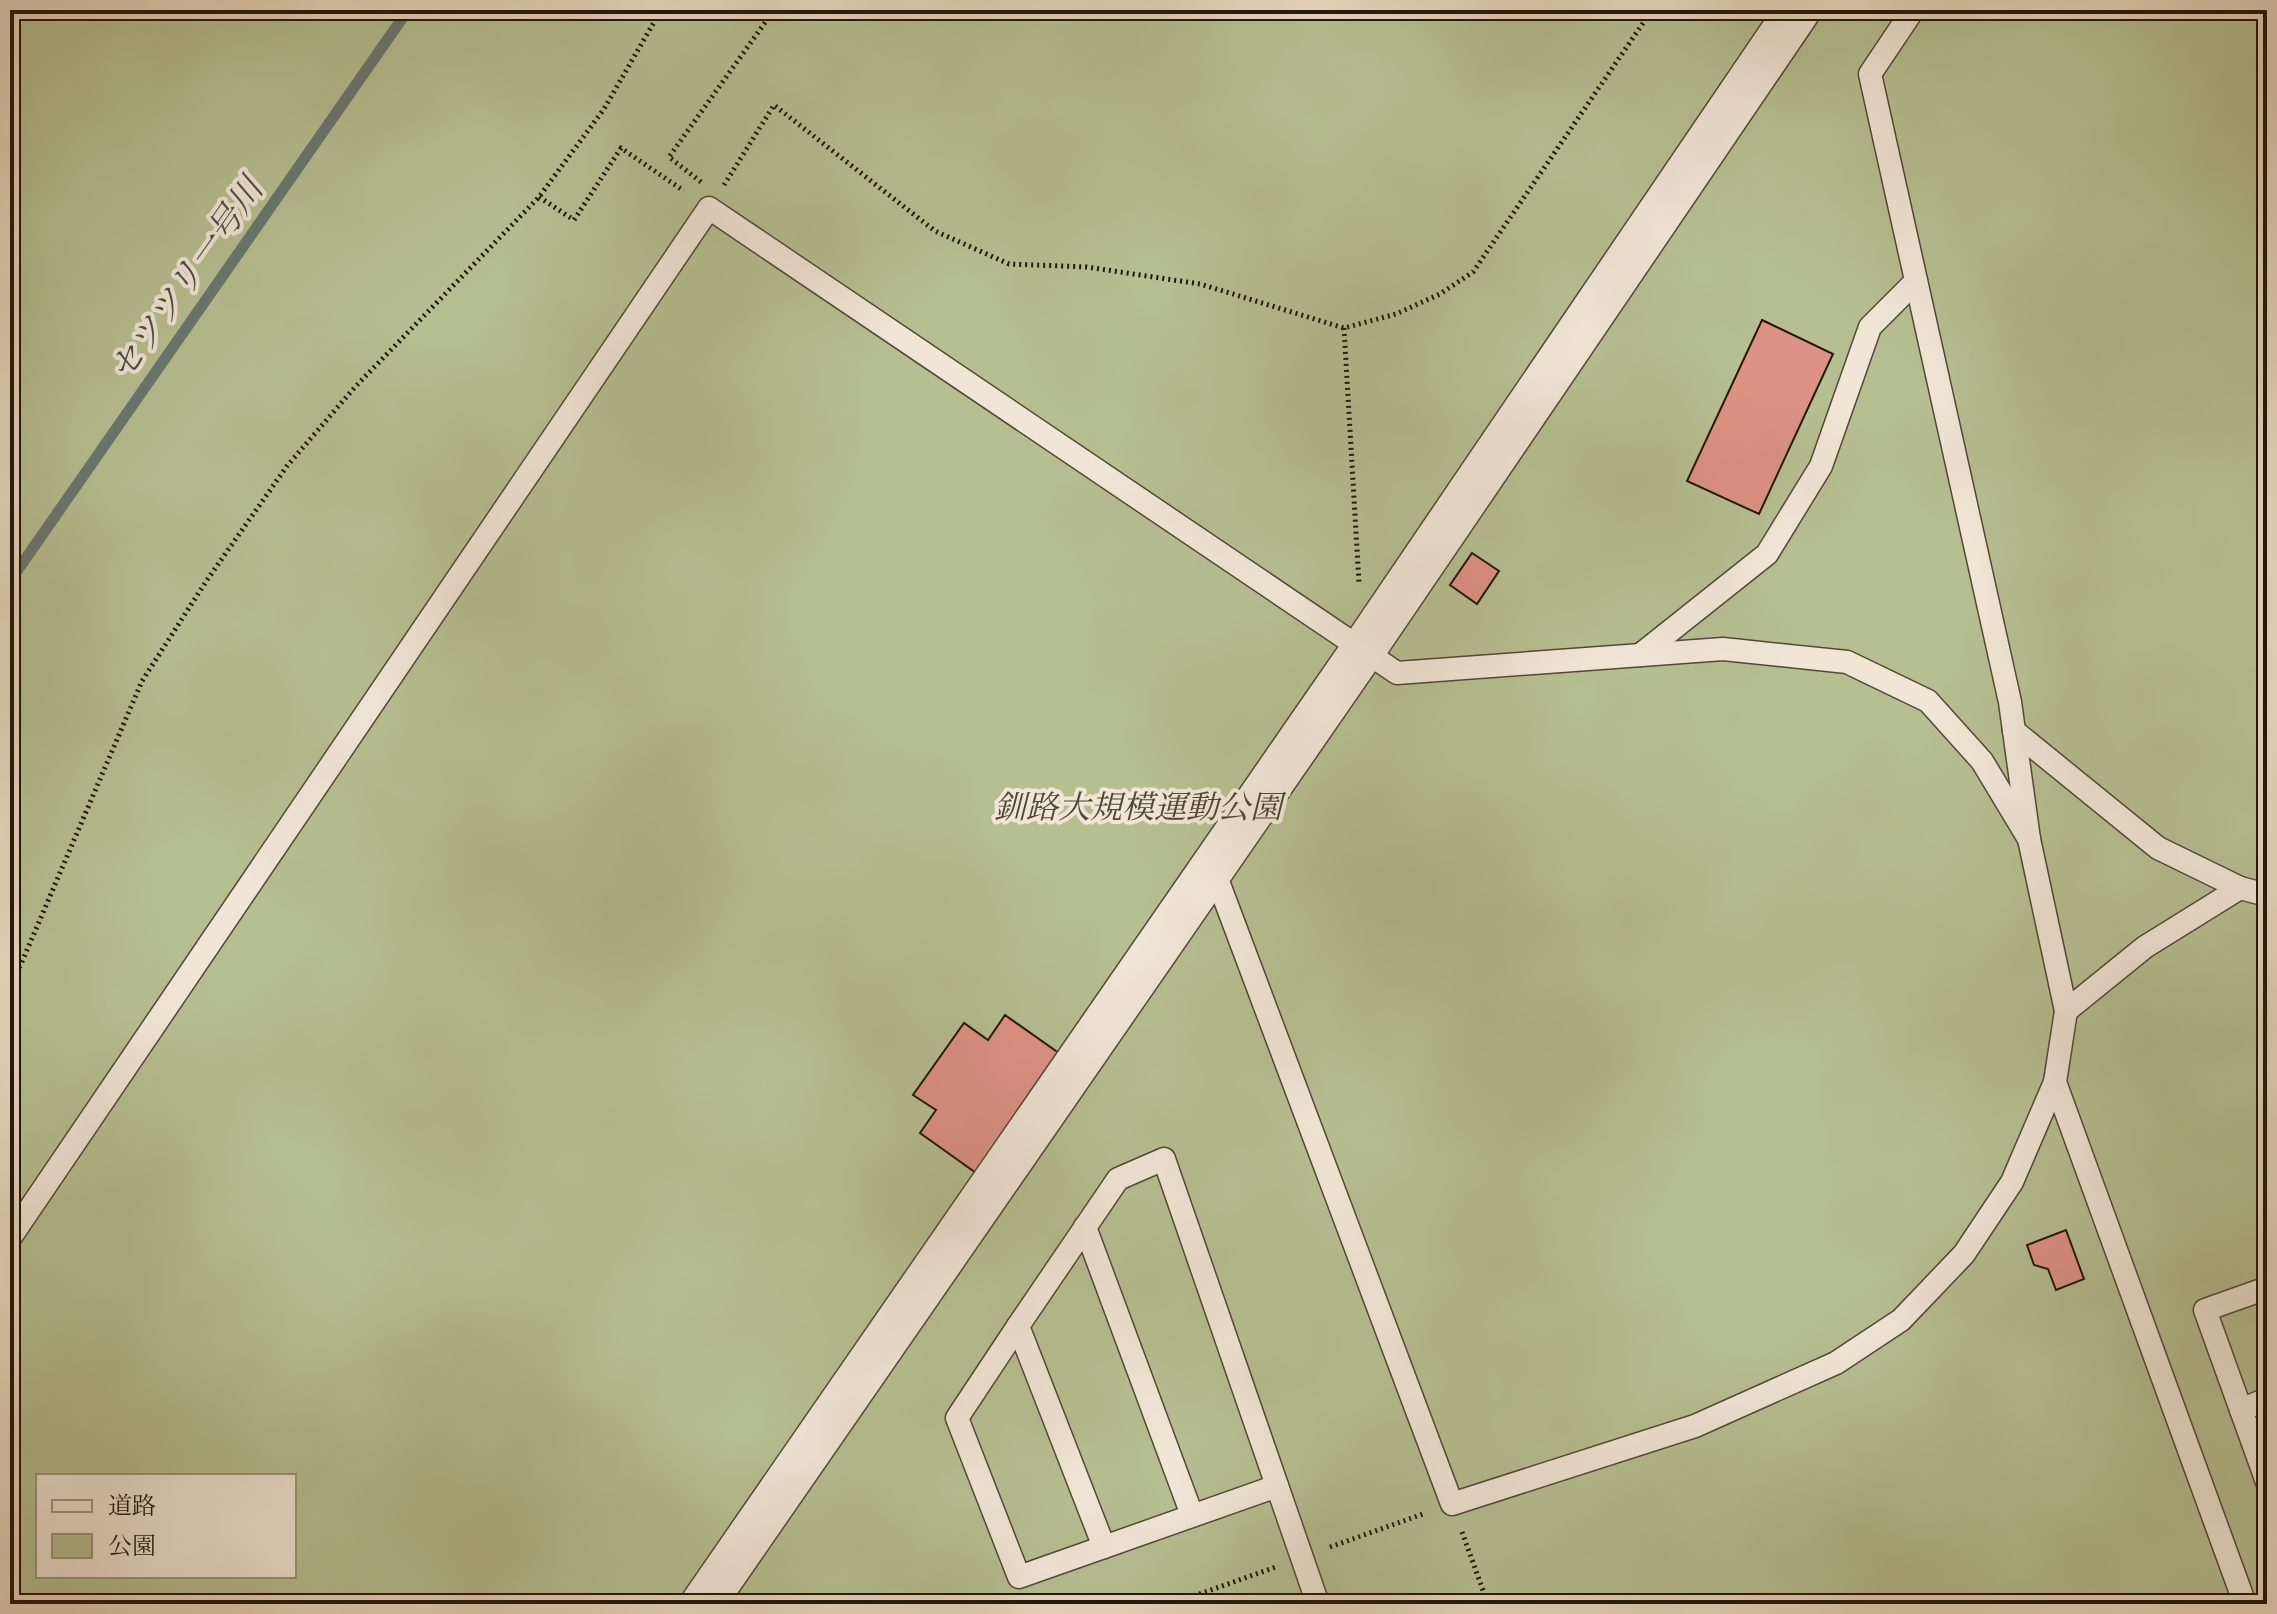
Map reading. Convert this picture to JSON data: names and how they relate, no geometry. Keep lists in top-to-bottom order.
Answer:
{
  "water": ["セツツリ一号川"],
  "parks": ["釧路大規模運動公園"],
  "legend": ["道路", "公園"]
}
